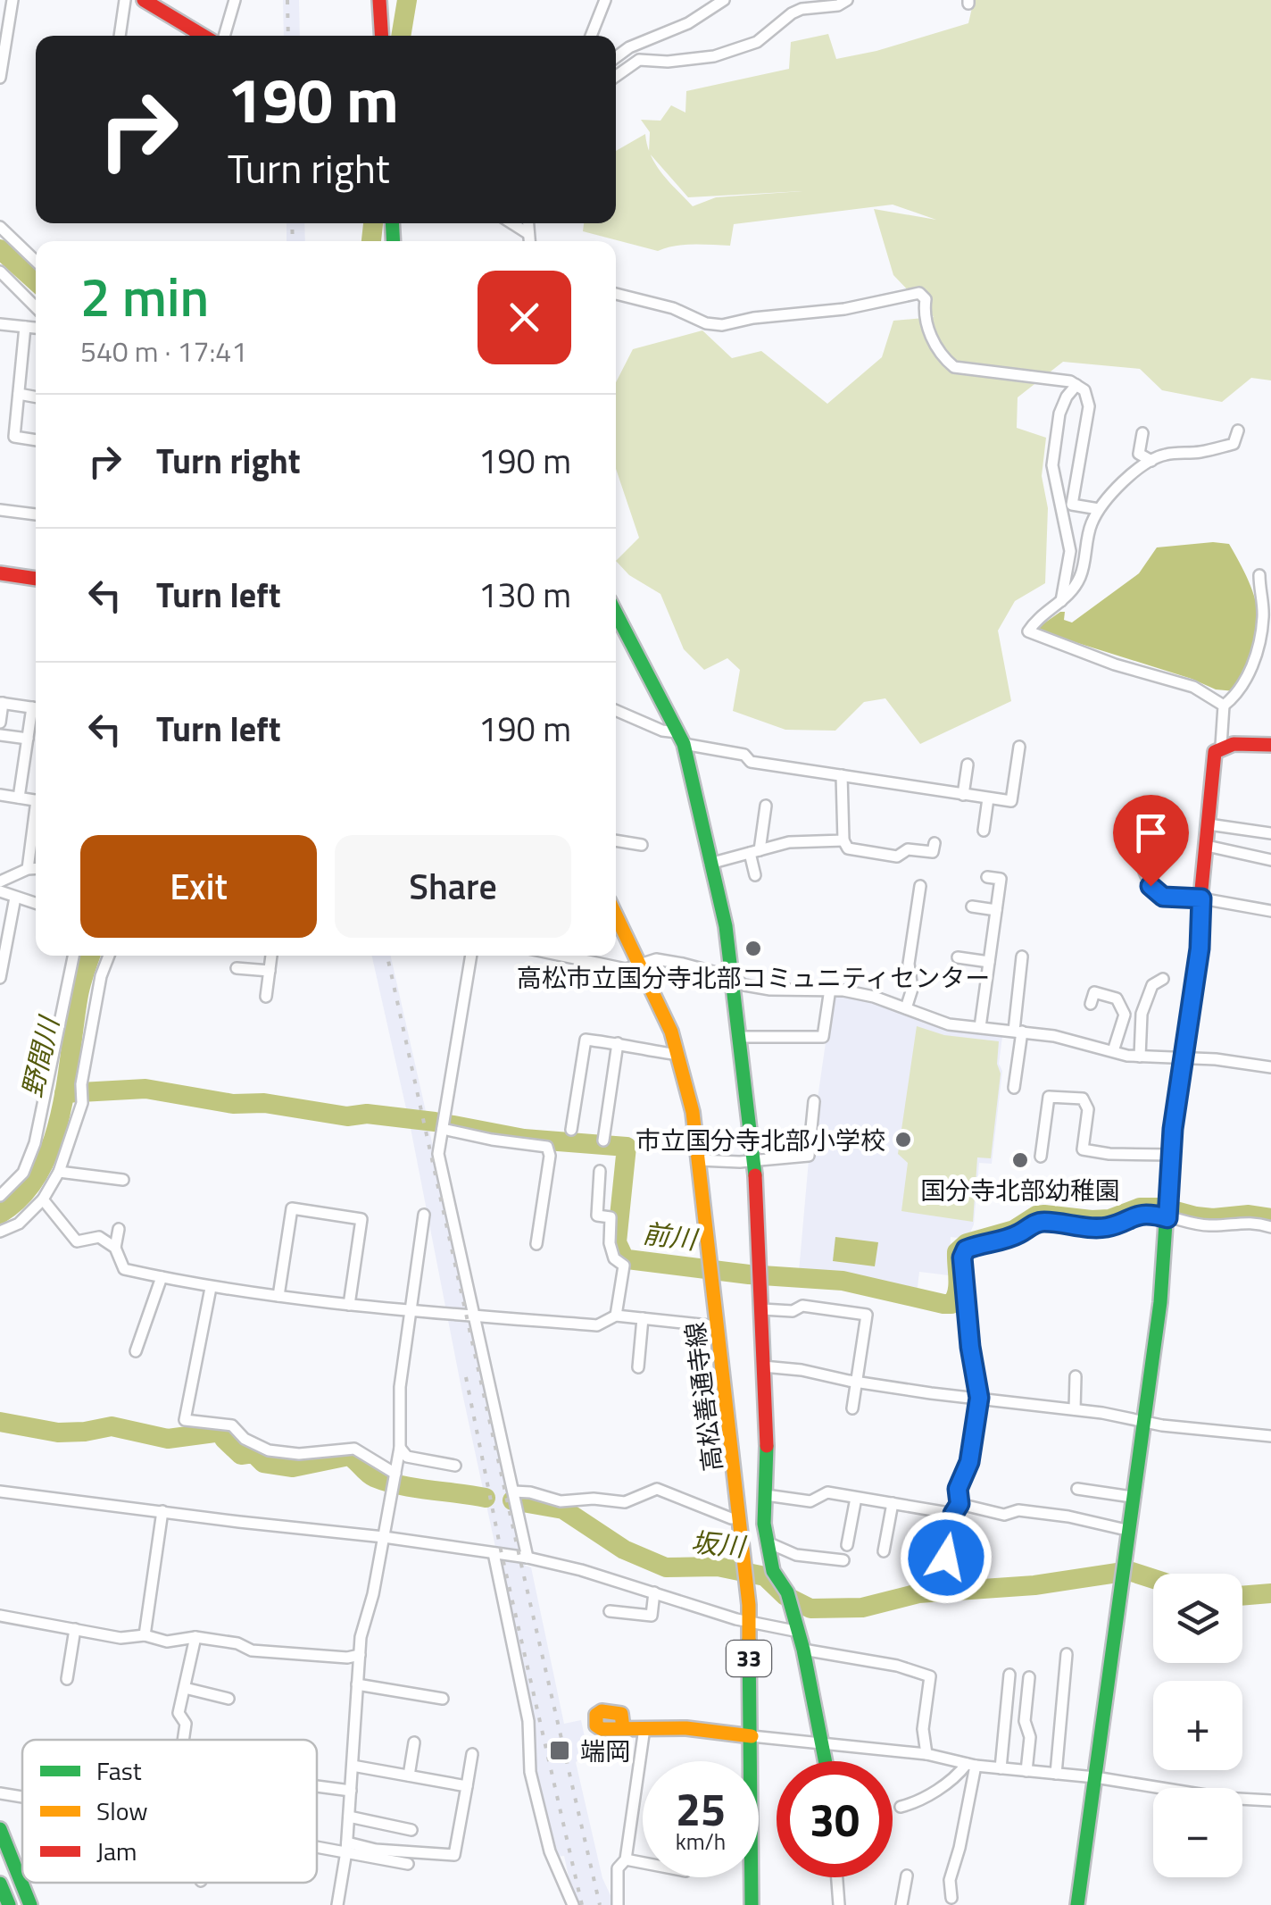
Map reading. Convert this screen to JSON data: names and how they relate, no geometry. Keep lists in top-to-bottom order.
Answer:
{
  "streets": {
    "main road": ["高松善通寺線", "33"]
  },
  "water": ["野間川", "前川", "坂川"],
  "places": {
    "other": ["高松市立国分寺北部コミュニティセンター", "市立国分寺北部小学校", "国分寺北部幼稚園"],
    "transit": ["端岡"]
  },
  "legend": ["Fast", "Slow", "Jam"],
  "page": {
    "turn": ["190 m", "Turn right"],
    "heading": ["2 min", "540 m · 17:41"],
    "list": [
      {
        "name": "Turn right",
        "value": "190 m"
      },
      {
        "name": "Turn left",
        "value": "130 m"
      },
      {
        "name": "Turn left",
        "value": "190 m"
      }
    ],
    "buttons": ["Exit", "Share"],
    "map_buttons": ["+", "−"],
    "speed": "25 km/h",
    "limit": "30"
  }
}
